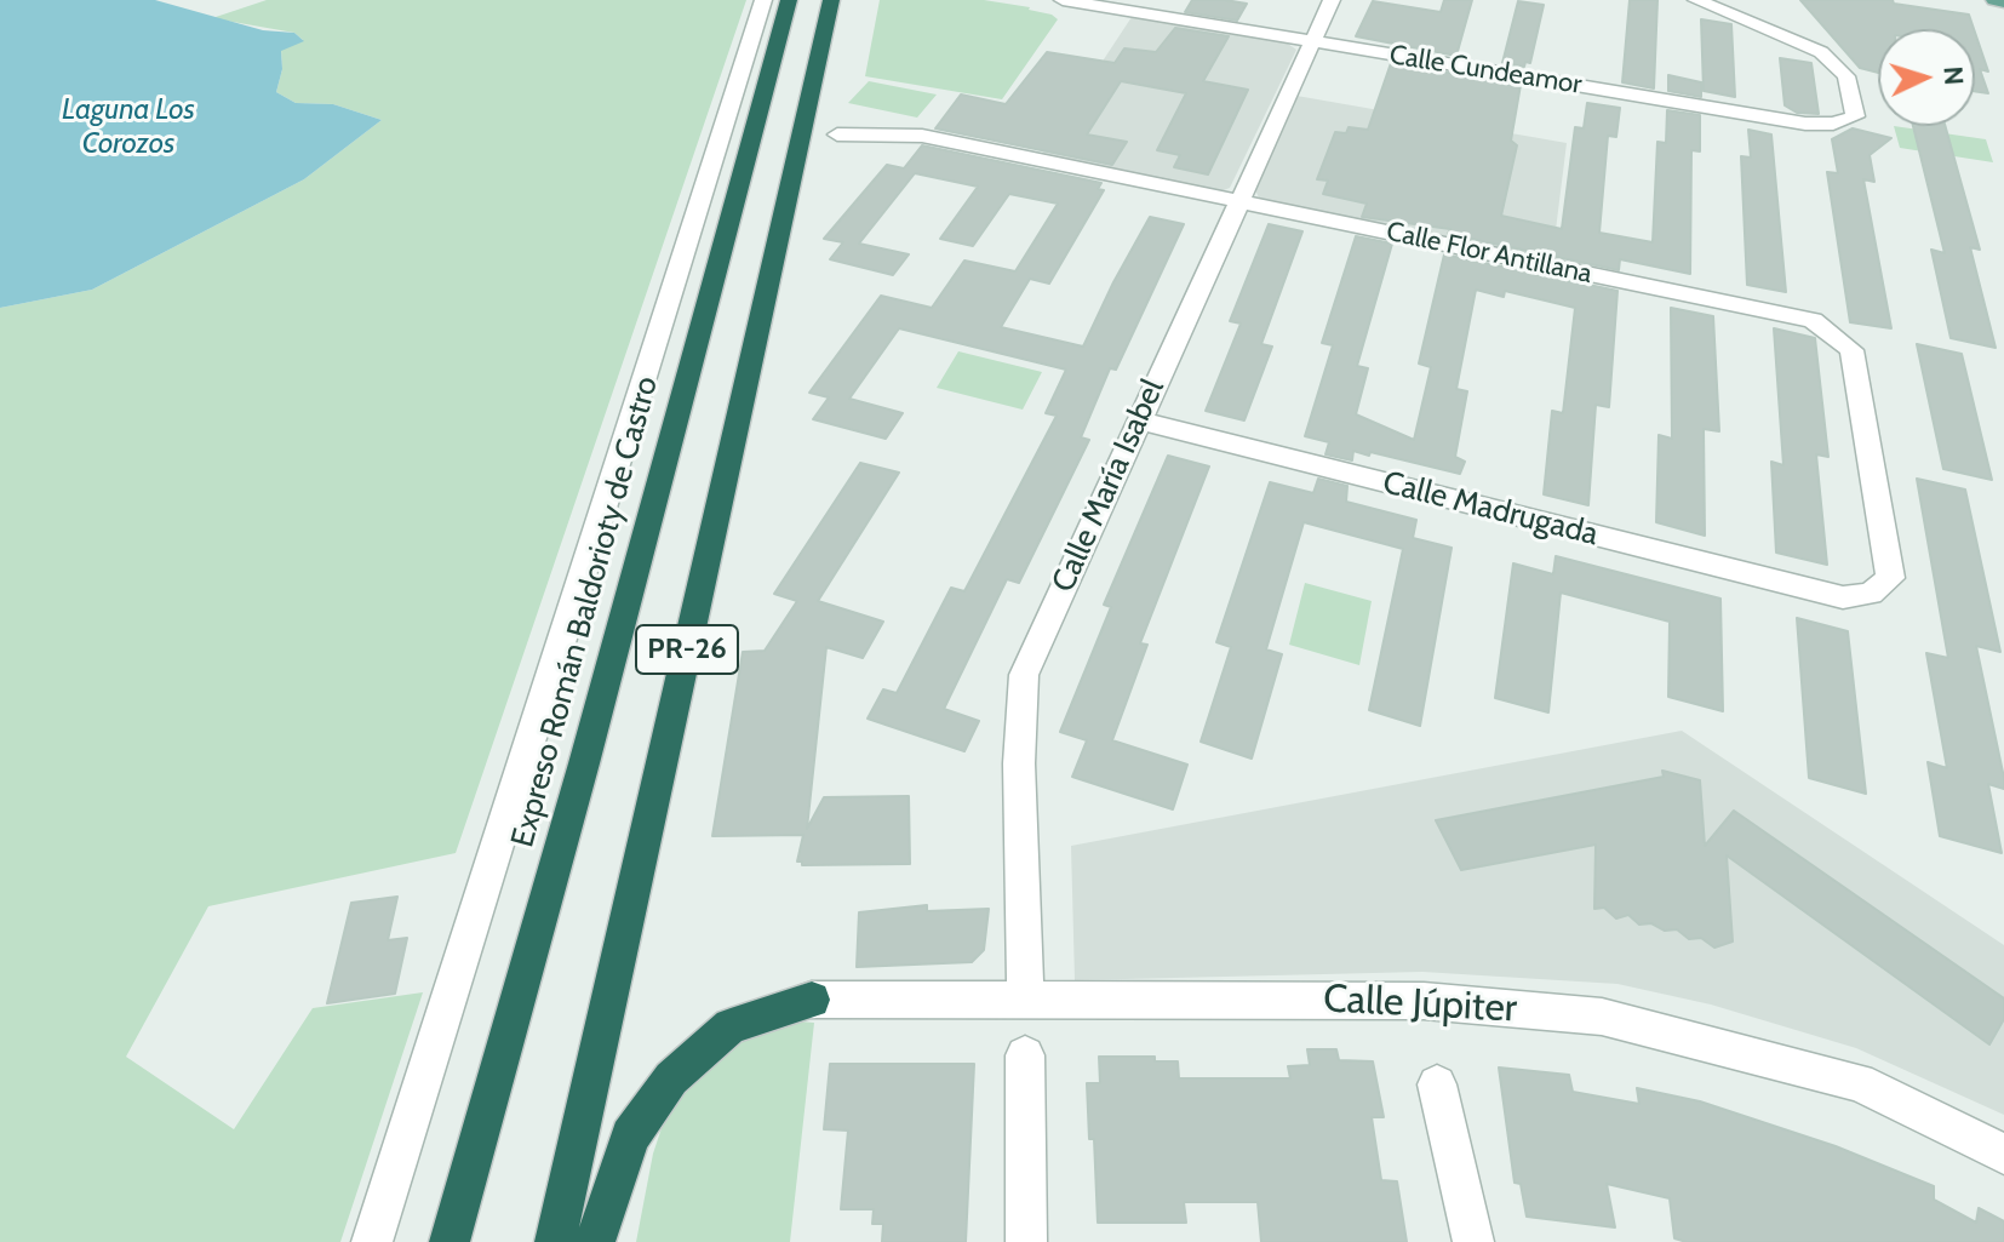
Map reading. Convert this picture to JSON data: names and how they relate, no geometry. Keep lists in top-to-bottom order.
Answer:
{
  "streets": {
    "highway": ["Expreso Román Baldorioty de Castro", "PR-26"],
    "street": [
      "Calle Cundeamor",
      "Calle Flor Antillana",
      "Calle María Isabel",
      "Calle Madrugada",
      "Calle Júpiter"
    ]
  },
  "crossings": [
    ["Calle Cundeamor", "Calle María Isabel"],
    ["Calle Flor Antillana", "Calle María Isabel"],
    ["Calle Flor Antillana", "Calle Madrugada"],
    ["Calle María Isabel", "Calle Madrugada"],
    ["Calle María Isabel", "Calle Júpiter"]
  ],
  "water": ["Laguna Los Corozos"],
  "north": "right"
}
